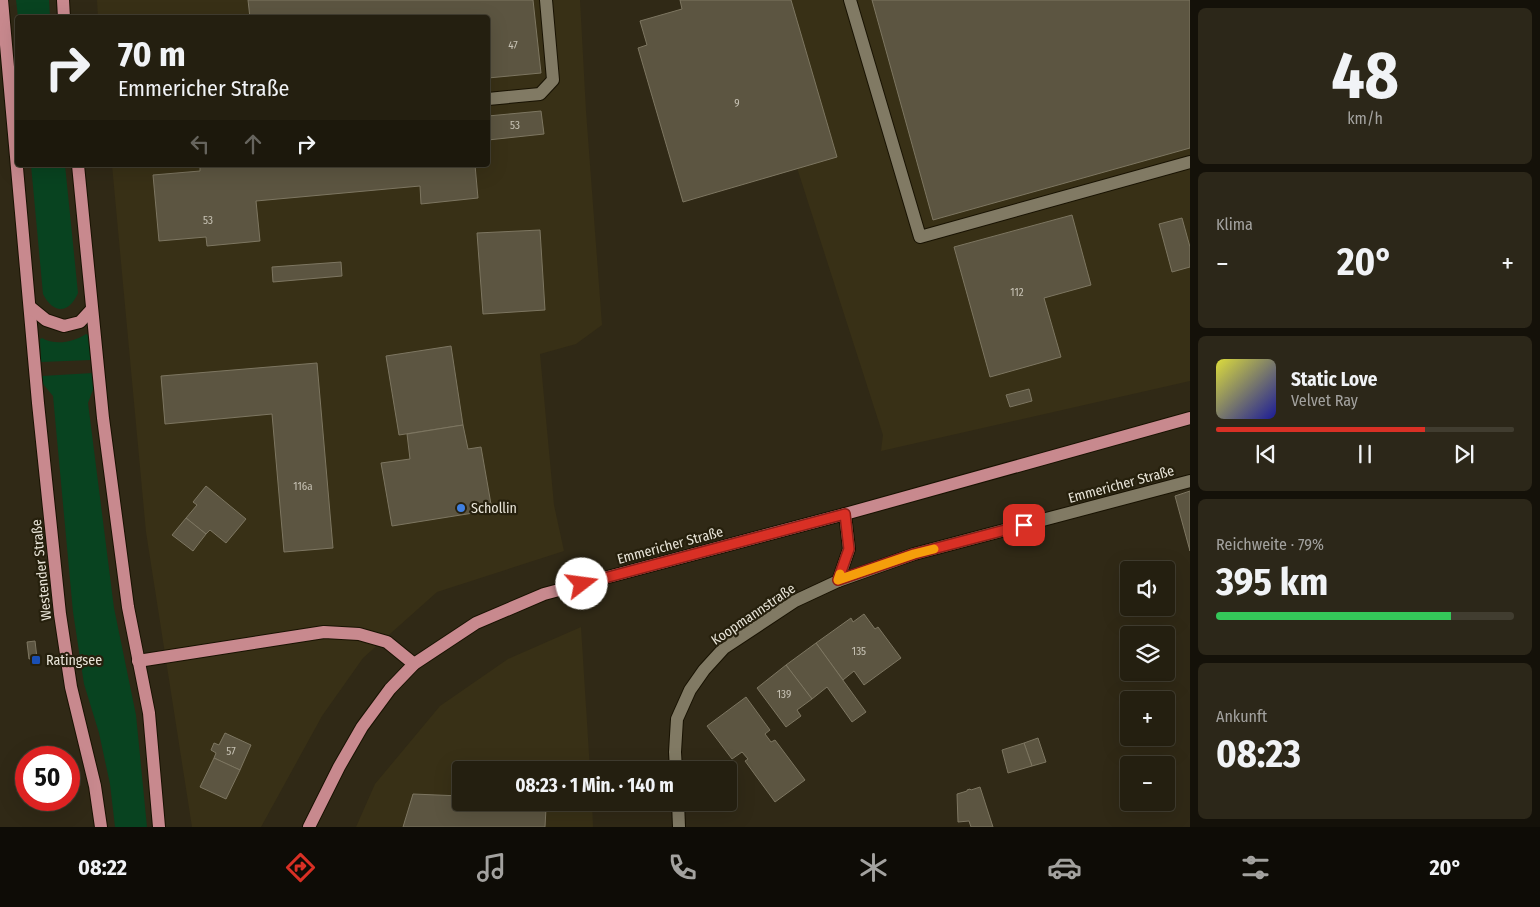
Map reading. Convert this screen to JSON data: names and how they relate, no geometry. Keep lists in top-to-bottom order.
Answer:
{
  "streets": {
    "main road": ["Emmericher Straße", "Westender Straße"],
    "street": ["Koopmannstraße"]
  },
  "crossings": [
    ["Emmericher Straße", "Koopmannstraße"]
  ],
  "places": {
    "other": ["Schollin"],
    "transit": ["Ratingsee"]
  },
  "house_numbers": [
    "47",
    "9",
    "53",
    "53",
    "112",
    "116a",
    "135",
    "139",
    "57"
  ],
  "page": {
    "tile": [
      ["48", "km/h"],
      "Klima",
      ["Reichweite · 79%", "395 km"],
      ["Ankunft", "08:23"]
    ],
    "turn": ["70 m", "Emmericher Straße"],
    "heat": ["−", "20°", "+"],
    "song": ["Static Love", "Velvet Ray"],
    "map_buttons": ["+", "−"],
    "limit": "50",
    "trip": "08:23 · 1 Min. · 140 m",
    "tabs": ["08:22", "20°"]
  }
}
